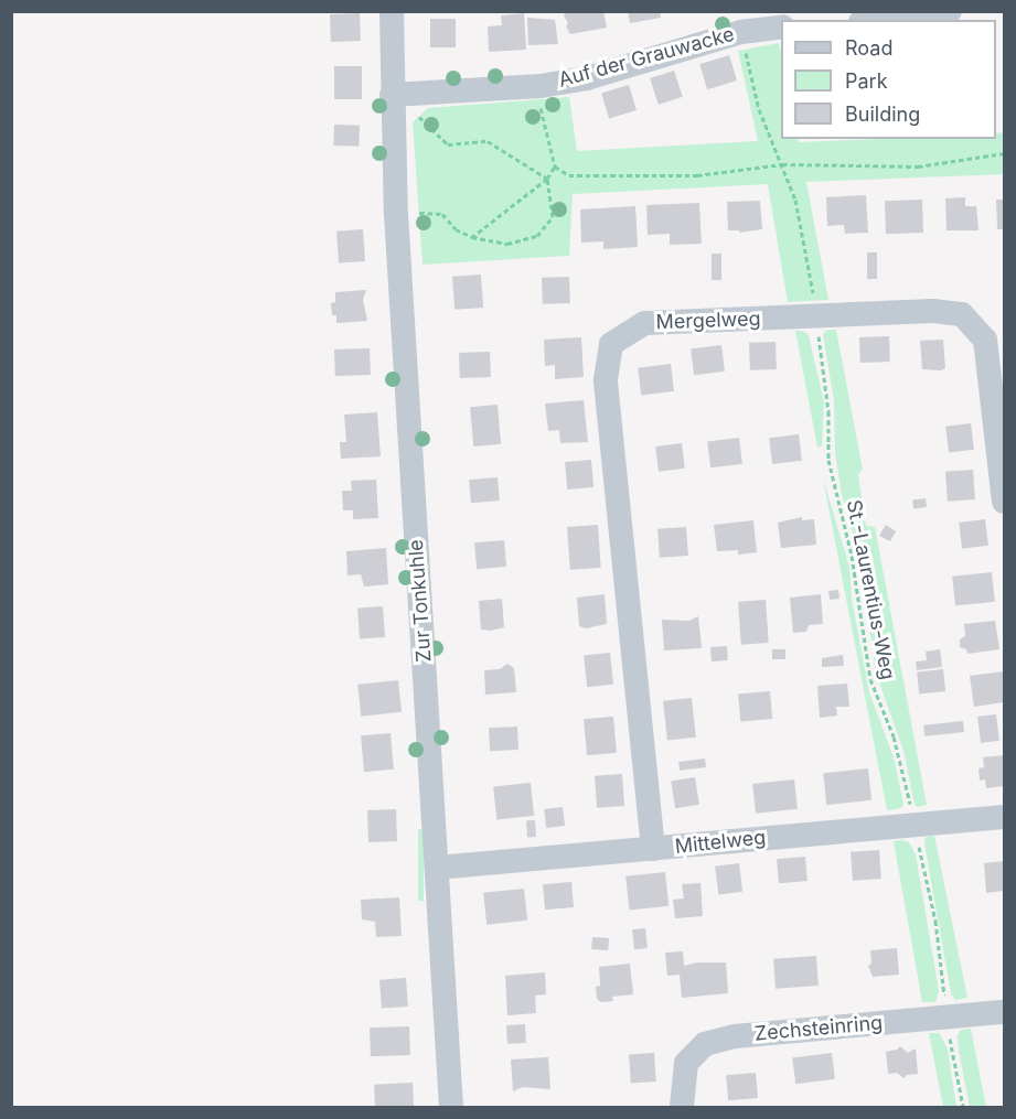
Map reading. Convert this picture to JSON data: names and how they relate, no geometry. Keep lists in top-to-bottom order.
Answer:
{
  "streets": {
    "street": [
      "Auf der Grauwacke",
      "Mergelweg",
      "Zur Tonkuhle",
      "Mittelweg",
      "Zechsteinring"
    ],
    "path": ["St.-Laurentius-Weg"]
  },
  "crossings": [
    ["Auf der Grauwacke", "Zur Tonkuhle"],
    ["Mergelweg", "Mittelweg"],
    ["Zur Tonkuhle", "Mittelweg"]
  ],
  "legend": ["Road", "Park", "Building"]
}
